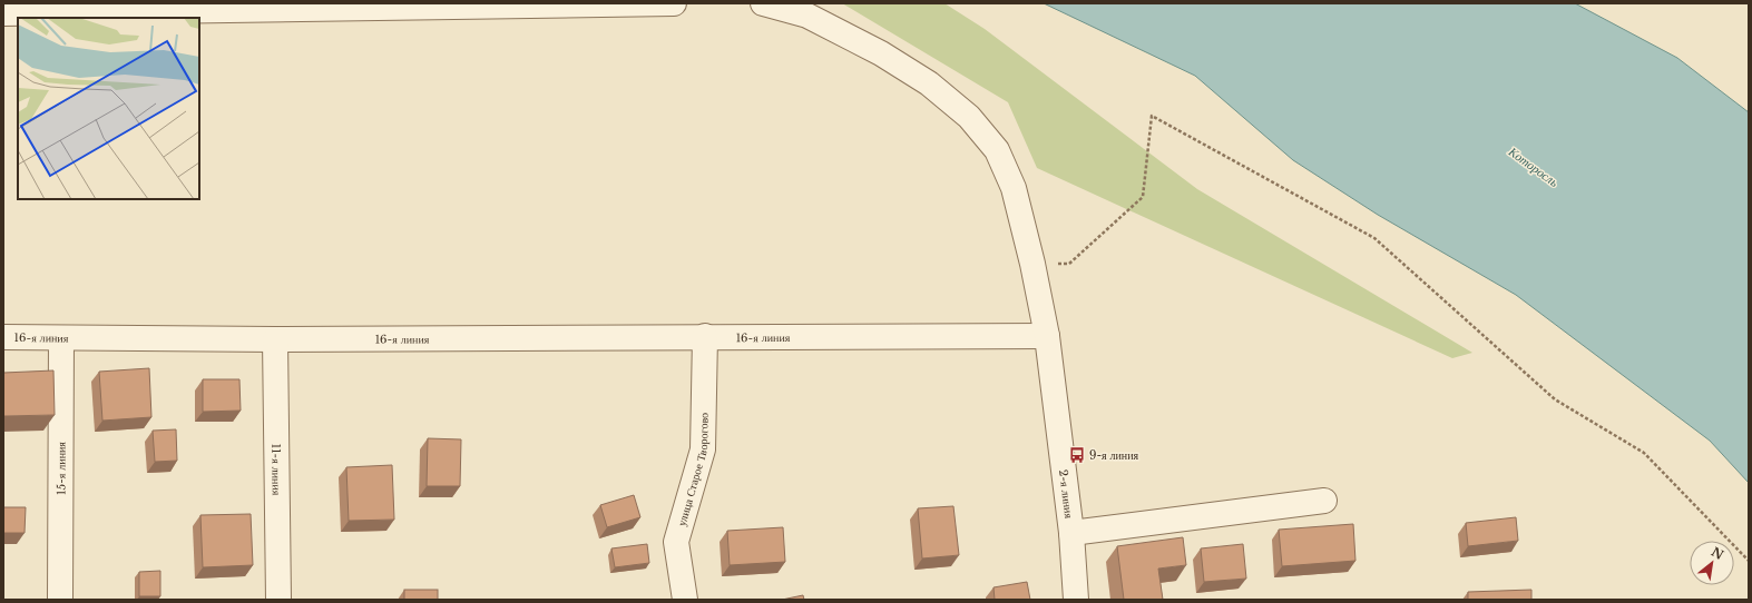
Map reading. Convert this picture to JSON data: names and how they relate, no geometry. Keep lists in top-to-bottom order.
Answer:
{
  "streets": {
    "street": [
      "16-я линия",
      "15-я линия",
      "улица Старое Творогово",
      "11-я линия",
      "2-я линия"
    ]
  },
  "crossings": [
    ["16-я линия", "15-я линия"],
    ["16-я линия", "улица Старое Творогово"],
    ["16-я линия", "11-я линия"],
    ["16-я линия", "2-я линия"]
  ],
  "water": ["Которосль"],
  "places": {
    "bus stop": ["9-я линия"]
  },
  "north": "top right"
}
